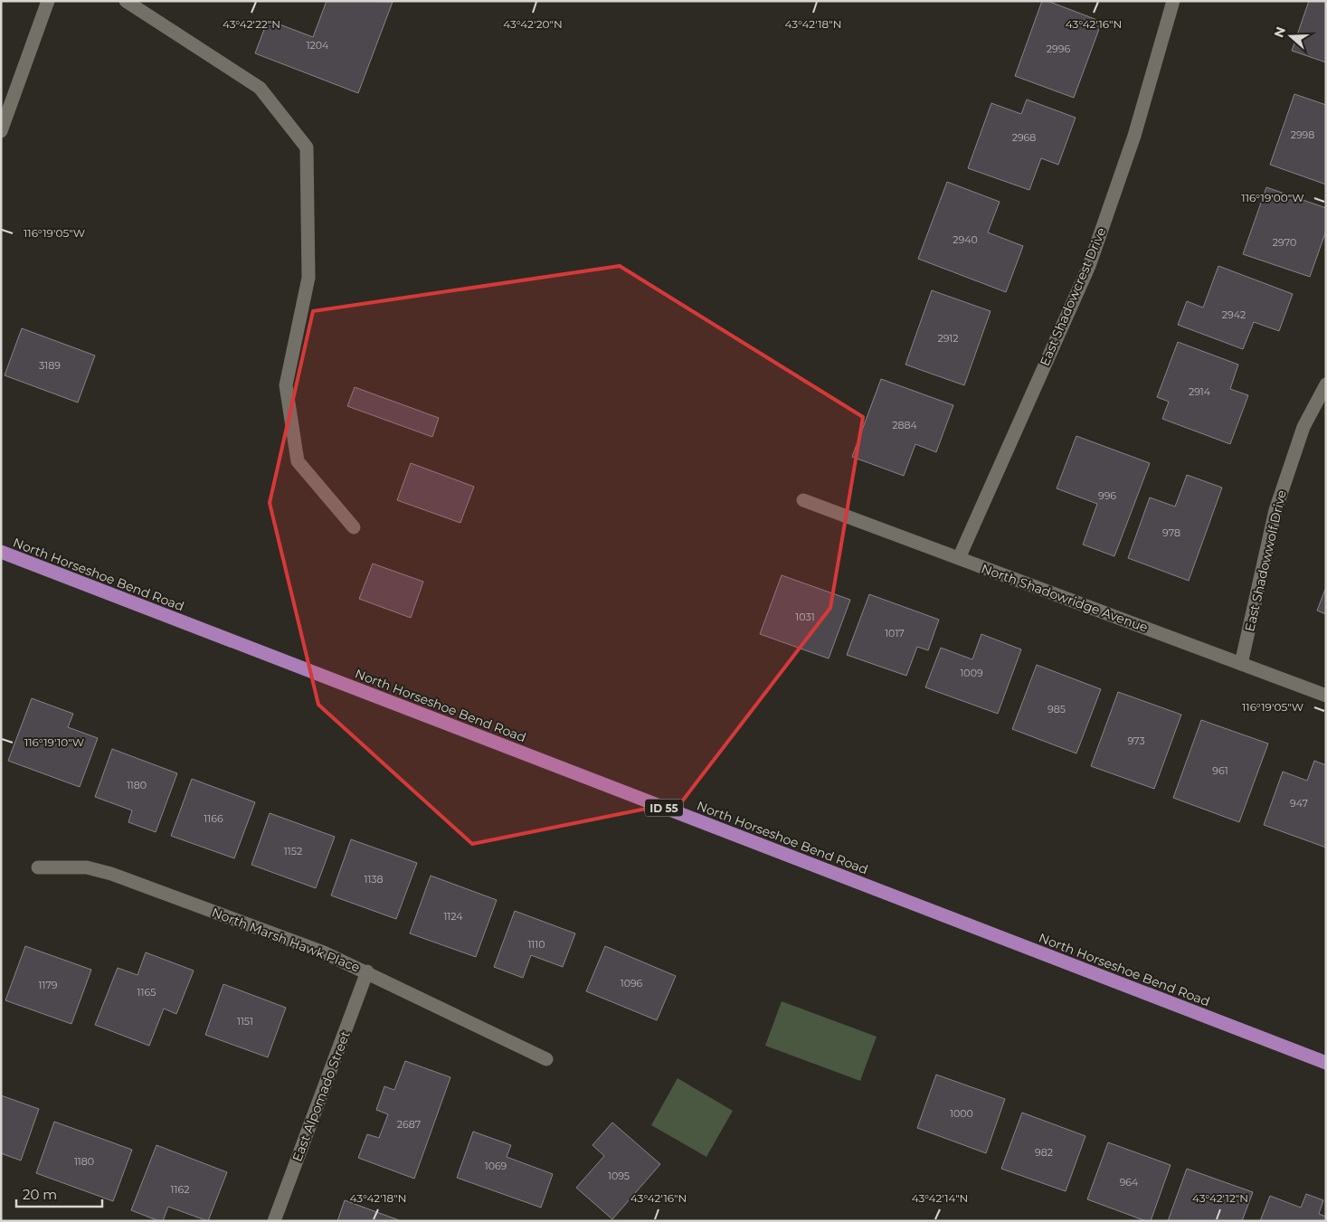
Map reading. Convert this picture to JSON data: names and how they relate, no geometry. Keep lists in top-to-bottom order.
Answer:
{
  "streets": {
    "highway": ["North Horseshoe Bend Road", "ID 55"],
    "street": [
      "East Shadowcrest Drive",
      "East Shadowwolf Drive",
      "North Shadowridge Avenue",
      "North Marsh Hawk Place",
      "East Alpomado Street"
    ]
  },
  "crossings": [
    ["East Shadowcrest Drive", "North Shadowridge Avenue"],
    ["East Shadowwolf Drive", "North Shadowridge Avenue"],
    ["North Marsh Hawk Place", "East Alpomado Street"]
  ],
  "house_numbers": [
    "1204",
    "2996",
    "2998",
    "2968",
    "2940",
    "2970",
    "2942",
    "2912",
    "3189",
    "2914",
    "2884",
    "996",
    "978",
    "1031",
    "1017",
    "1009",
    "985",
    "973",
    "961",
    "1180",
    "947",
    "1166",
    "1152",
    "1138",
    "1124",
    "1110",
    "1096",
    "1179",
    "1165",
    "1151",
    "1000",
    "2687",
    "982",
    "1180",
    "1069",
    "1095",
    "964",
    "1162"
  ],
  "scale_bar": "20 m",
  "north": "left",
  "coordinates": [
    "43°42'22\"N",
    "43°42'20\"N",
    "43°42'18\"N",
    "43°42'16\"N",
    "116°19'00\"W",
    "116°19'05\"W",
    "116°19'10\"W",
    "43°42'14\"N",
    "43°42'12\"N"
  ]
}
